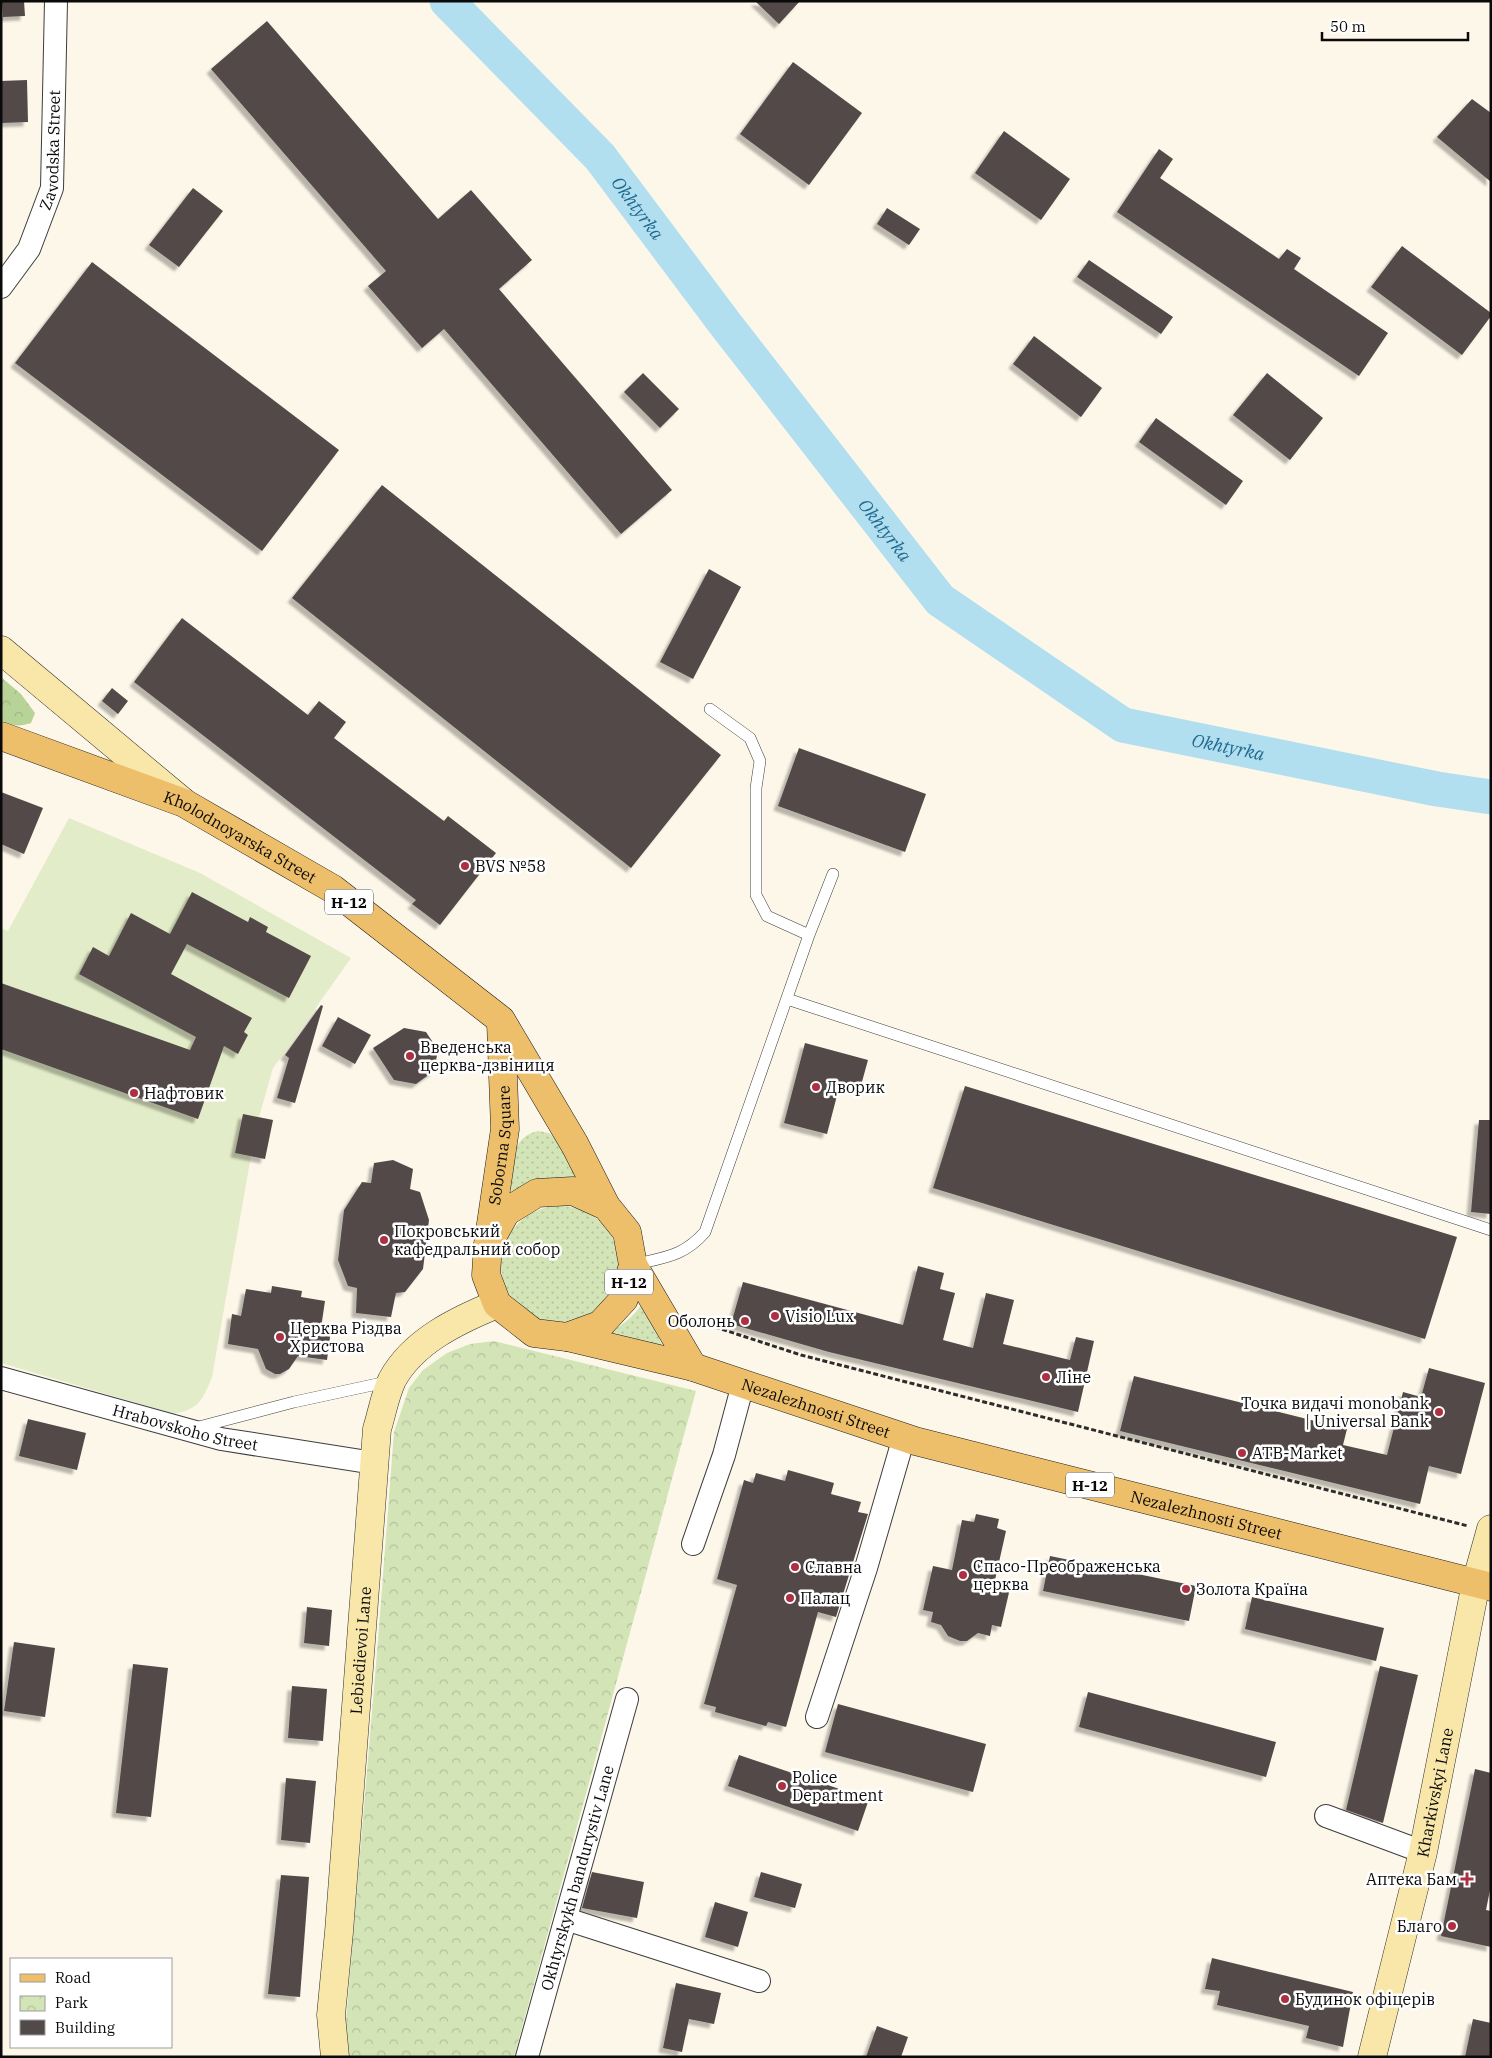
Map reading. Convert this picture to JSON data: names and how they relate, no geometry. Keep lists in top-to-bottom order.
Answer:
{
  "streets": {
    "main road": [
      "Kholodnoyarska Street",
      "Н-12",
      "Soborna Square",
      "Nezalezhnosti Street"
    ],
    "street": [
      "Zavodska Street",
      "Hrabovskoho Street",
      "Lebiedievoi Lane",
      "Kharkivskyi Lane",
      "Okhtyrskykh bandurystiv Lane"
    ]
  },
  "crossings": [
    ["Kholodnoyarska Street", "Soborna Square"],
    ["Н-12", "Soborna Square"],
    ["Н-12", "Nezalezhnosti Street"],
    ["Н-12", "Lebiedievoi Lane"],
    ["Soborna Square", "Nezalezhnosti Street"],
    ["Soborna Square", "Lebiedievoi Lane"],
    ["Nezalezhnosti Street", "Kharkivskyi Lane"],
    ["Hrabovskoho Street", "Lebiedievoi Lane"]
  ],
  "water": ["Okhtyrka"],
  "places": {
    "other": [
      "BVS №58",
      "Введенська церква-дзвіниця",
      "Дворик",
      "Нафтовик",
      "Покровський кафедральний собор",
      "Visio Lux",
      "Оболонь",
      "Церква Різдва Христова",
      "Ліне",
      "Точка видачі monobank | Universal Bank",
      "ATB-Market",
      "Славна",
      "Спасо-Преображенська церква",
      "Золота Країна",
      "Палац",
      "Police Department",
      "Благо",
      "Будинок офіцерів"
    ],
    "health": ["Аптека Бам"]
  },
  "legend": ["Road", "Park", "Building"],
  "scale_bar": "50 m"
}
